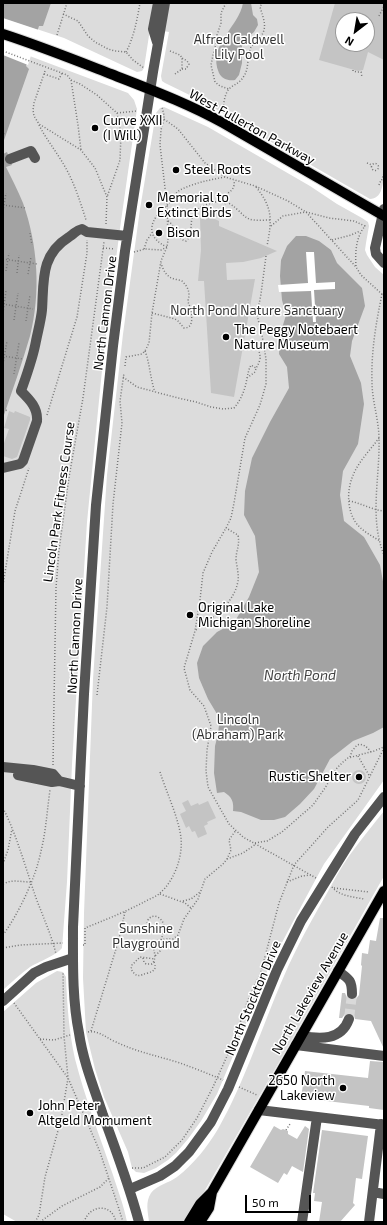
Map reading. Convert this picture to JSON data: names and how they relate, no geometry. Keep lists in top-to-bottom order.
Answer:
{
  "streets": {
    "main road": ["West Fullerton Parkway", "North Lakeview Avenue"],
    "street": ["North Cannon Drive", "North Stockton Drive"],
    "path": ["Lincoln Park Fitness Course"]
  },
  "crossings": [
    ["West Fullerton Parkway", "North Cannon Drive"],
    ["North Cannon Drive", "North Stockton Drive"]
  ],
  "water": ["North Pond"],
  "parks": [
    "Alfred Caldwell Lily Pool",
    "North Pond Nature Sanctuary",
    "Lincoln (Abraham) Park",
    "Sunshine Playground"
  ],
  "places": [
    "Curve XXII (I Will)",
    "Steel Roots",
    "Memorial to Extinct Birds",
    "Bison",
    "The Peggy Notebaert Nature Museum",
    "Original Lake Michigan Shoreline",
    "Rustic Shelter",
    "2650 North Lakeview",
    "John Peter Altgeld Momument"
  ],
  "scale_bar": "50 m",
  "north": "bottom left"
}
